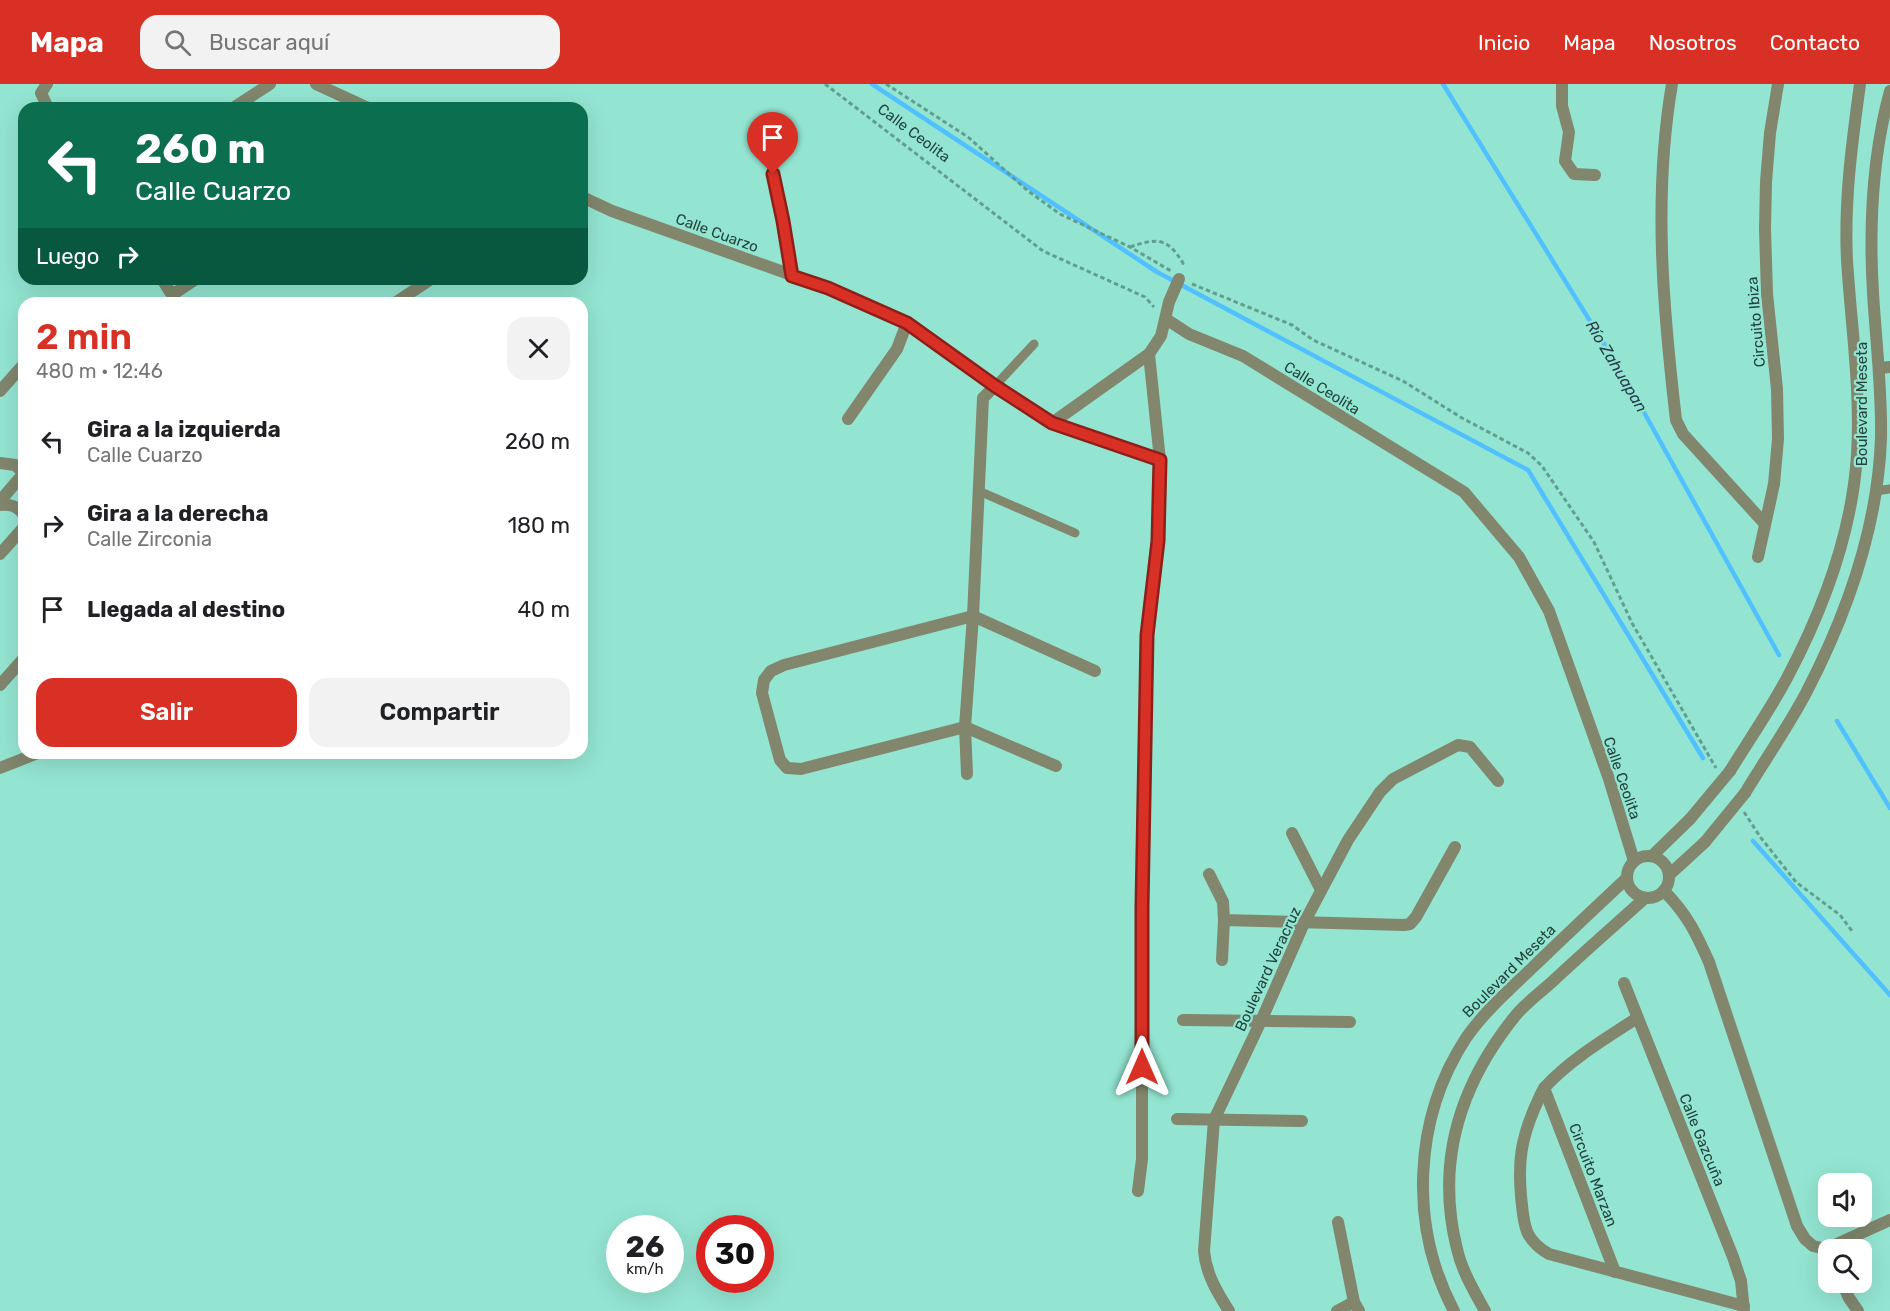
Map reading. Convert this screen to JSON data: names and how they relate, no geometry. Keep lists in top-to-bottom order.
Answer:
{
  "streets": {
    "street": [
      "Calle Ceolita",
      "Calle Cuarzo",
      "Circuito Ibiza",
      "Boulevard Meseta",
      "Boulevard Veracruz",
      "Calle Gazcuña",
      "Circuito Marzan"
    ]
  },
  "crossings": [
    ["Calle Ceolita", "Boulevard Meseta"]
  ],
  "water": ["Río Zahuapan"],
  "page": {
    "header": "Mapa",
    "search": "Buscar aquí",
    "nav": [
      "Inicio",
      "Mapa",
      "Nosotros",
      "Contacto"
    ],
    "turn": ["260 m", "Calle Cuarzo"],
    "then": "Luego",
    "heading": ["2 min", "480 m · 12:46"],
    "list": [
      {
        "name": "Gira a la izquierda",
        "note": "Calle Cuarzo",
        "value": "260 m"
      },
      {
        "name": "Gira a la derecha",
        "note": "Calle Zirconia",
        "value": "180 m"
      },
      {
        "name": "Llegada al destino",
        "value": "40 m"
      }
    ],
    "buttons": ["Salir", "Compartir"],
    "speed": "26 km/h",
    "limit": "30"
  }
}
